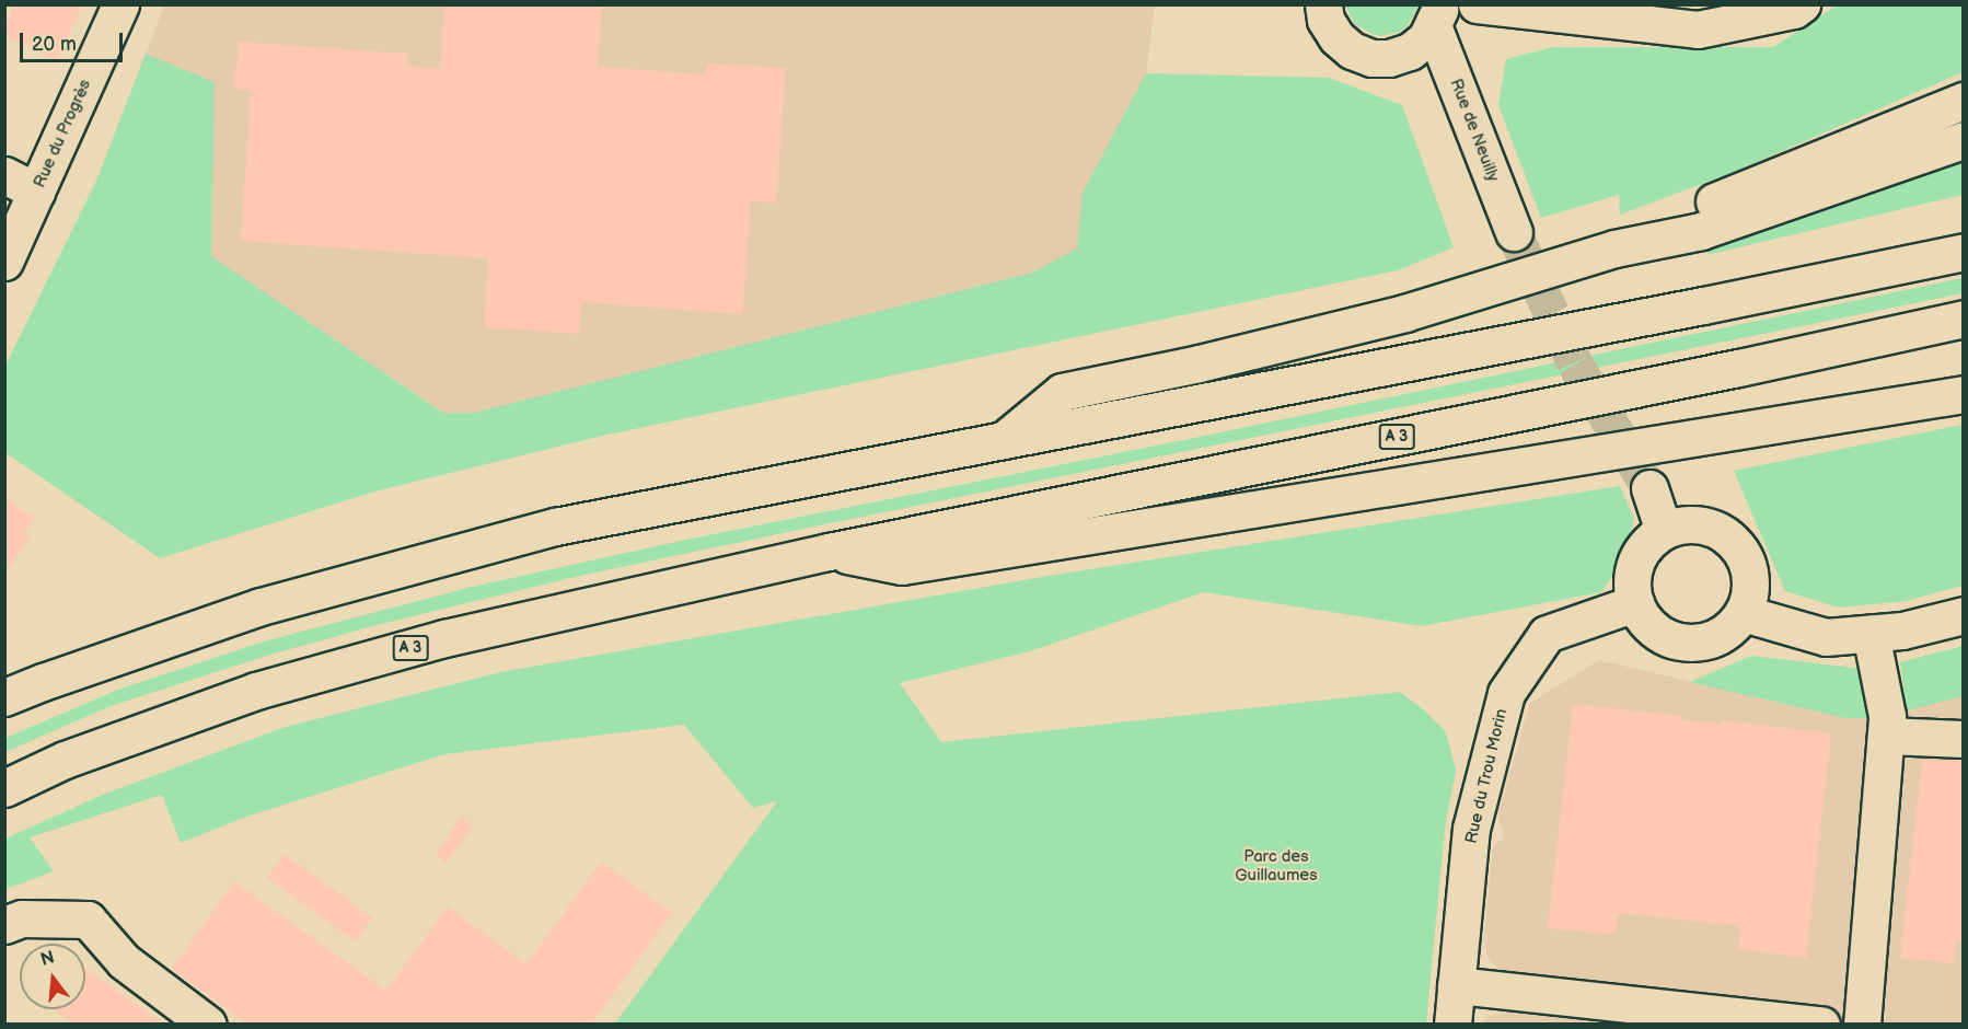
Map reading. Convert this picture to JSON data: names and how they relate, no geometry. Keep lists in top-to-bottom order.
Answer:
{
  "streets": {
    "main road": [
      "Rue de Neuilly",
      "Rue du Progrès",
      "A 3",
      "Rue du Trou Morin"
    ]
  },
  "parks": ["Parc des Guillaumes"],
  "scale_bar": "20 m",
  "north": "top"
}
